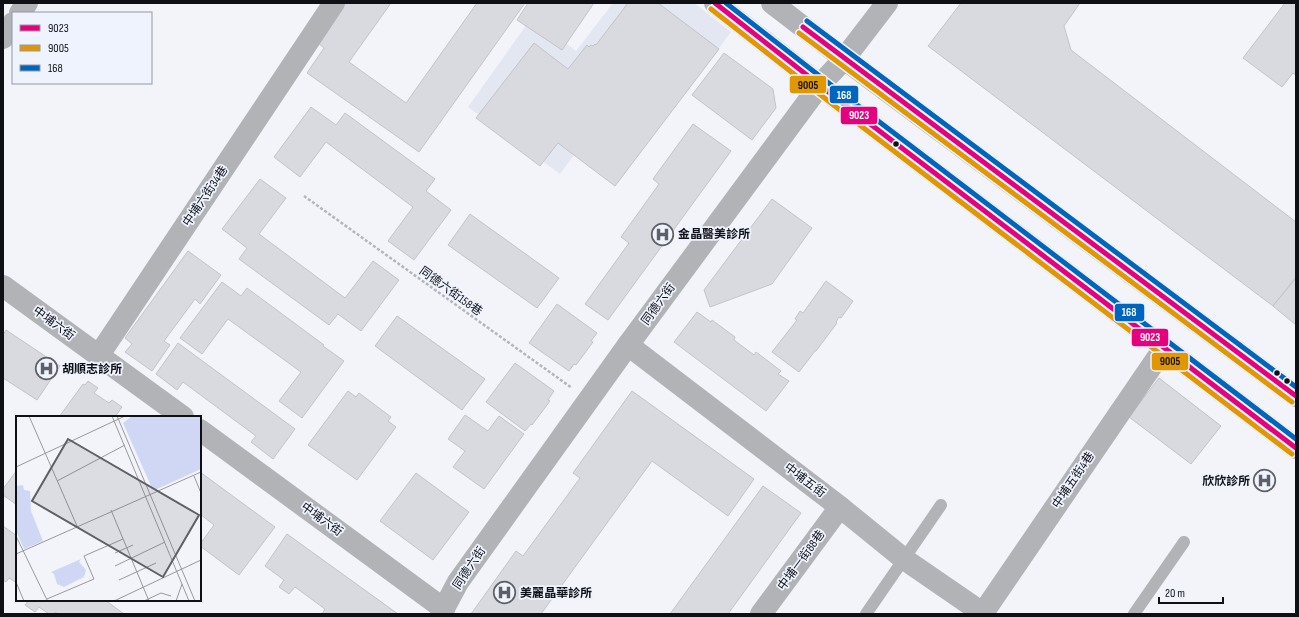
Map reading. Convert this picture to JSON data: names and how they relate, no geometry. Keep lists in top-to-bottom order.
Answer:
{
  "streets": {
    "street": [
      "中埔六街34巷",
      "同德六街",
      "中埔六街",
      "中埔五街",
      "中埔五街4巷",
      "中埔一街88巷"
    ],
    "path": ["同德六街158巷"]
  },
  "crossings": [
    ["中埔六街34巷", "中埔六街"],
    ["同德六街158巷", "同德六街"],
    ["同德六街", "中埔六街"],
    ["同德六街", "中埔五街"],
    ["中埔五街", "中埔五街4巷"],
    ["中埔五街", "中埔一街88巷"]
  ],
  "places": {
    "hospital": [
      "金晶醫美診所",
      "胡順志診所",
      "欣欣診所",
      "美麗晶華診所"
    ]
  },
  "lines": ["transit line 9023", "transit line 168", "transit line 9005"],
  "legend": ["9023", "9005", "168"],
  "scale_bar": "20 m"
}
